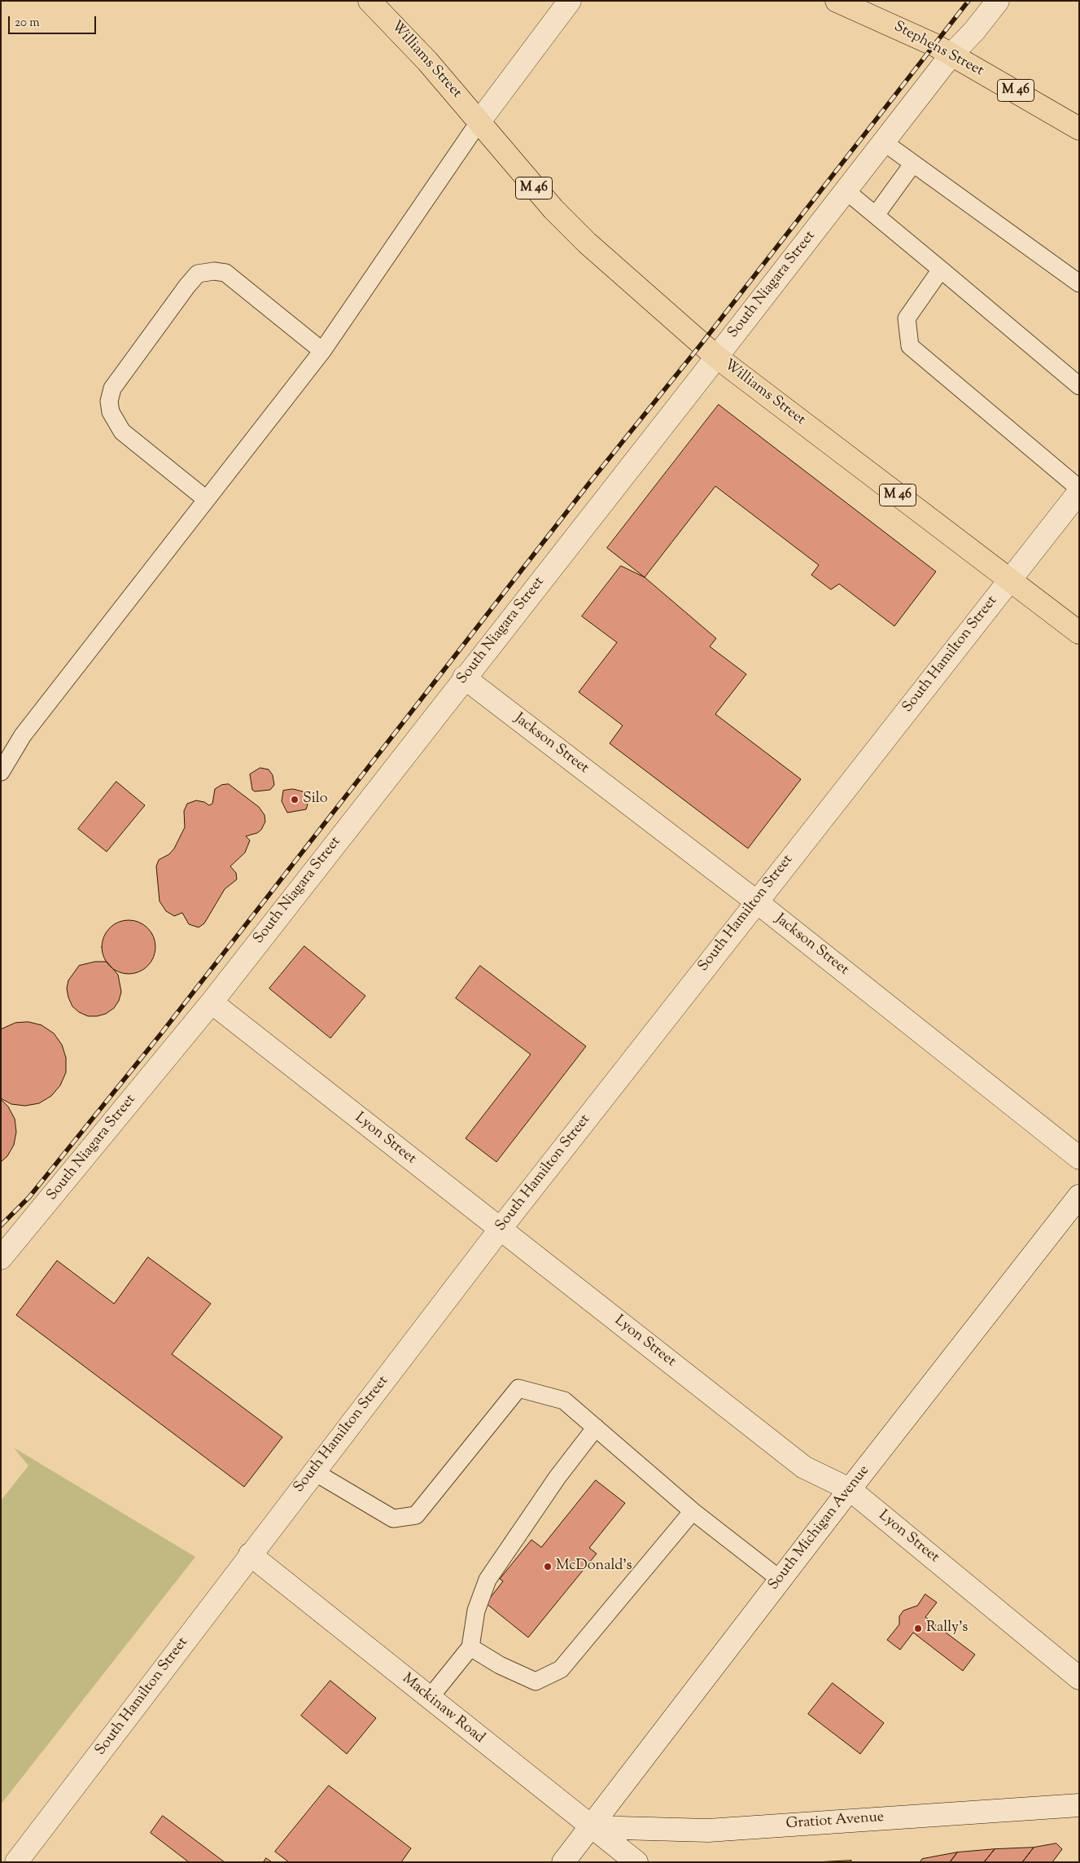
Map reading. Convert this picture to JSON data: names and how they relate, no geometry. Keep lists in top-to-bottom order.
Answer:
{
  "streets": {
    "highway": ["Stephens Street", "Williams Street", "M 46"],
    "street": [
      "South Niagara Street",
      "South Hamilton Street",
      "Jackson Street",
      "Lyon Street",
      "South Michigan Avenue",
      "Mackinaw Road",
      "Gratiot Avenue"
    ]
  },
  "crossings": [
    ["Stephens Street", "South Niagara Street"],
    ["Williams Street", "South Niagara Street"],
    ["Williams Street", "South Hamilton Street"],
    ["South Niagara Street", "Jackson Street"],
    ["South Niagara Street", "Lyon Street"],
    ["South Hamilton Street", "Jackson Street"],
    ["South Hamilton Street", "Lyon Street"],
    ["South Hamilton Street", "Mackinaw Road"],
    ["Lyon Street", "South Michigan Avenue"],
    ["South Michigan Avenue", "Mackinaw Road"],
    ["South Michigan Avenue", "Gratiot Avenue"],
    ["Mackinaw Road", "Gratiot Avenue"]
  ],
  "places": ["Silo", "McDonald's", "Rally's"],
  "scale_bar": "20 m"
}
